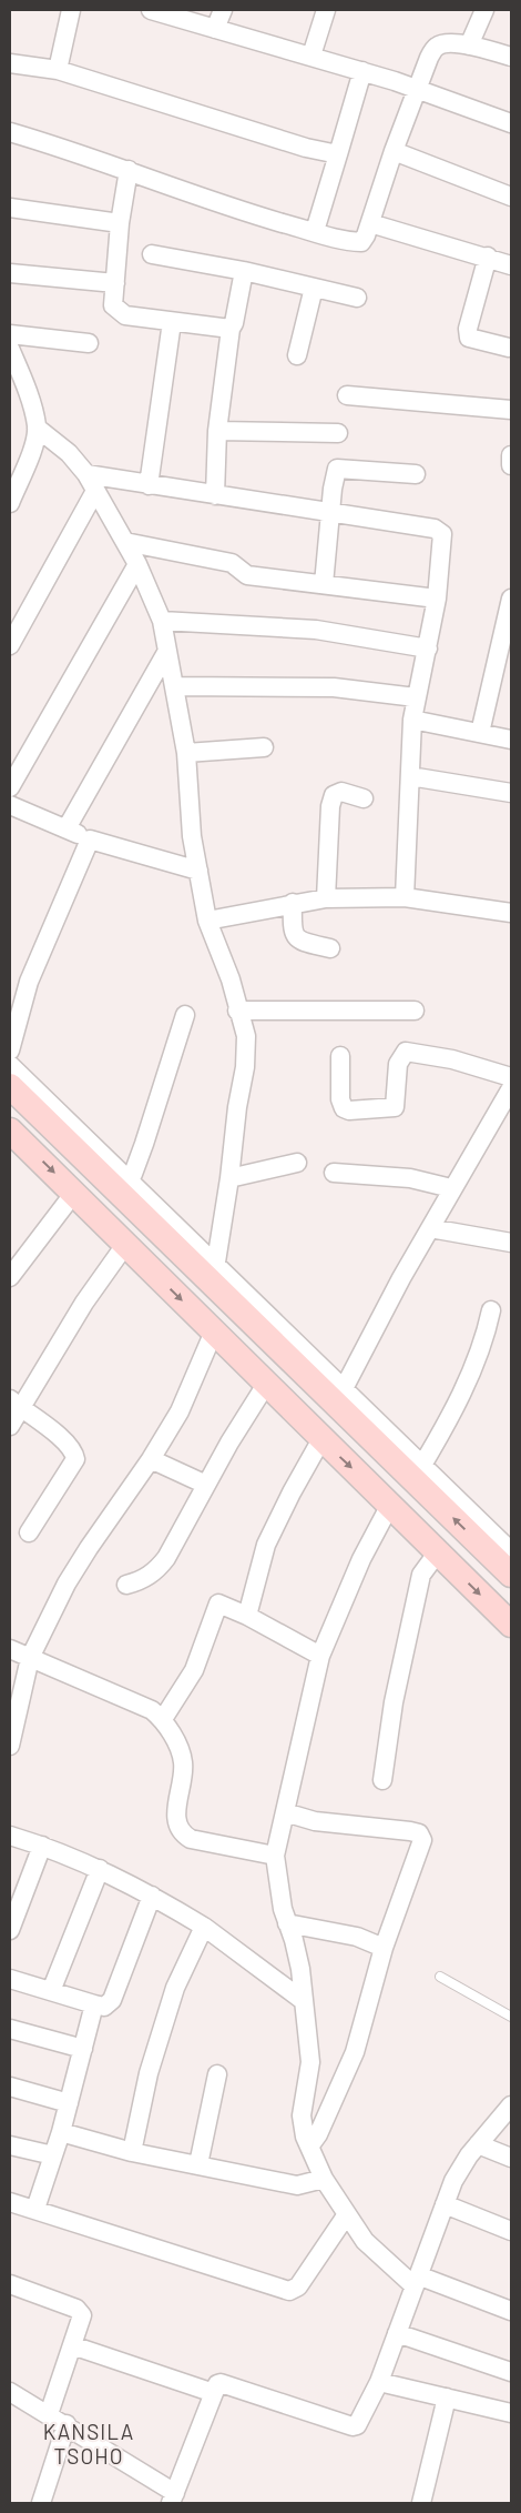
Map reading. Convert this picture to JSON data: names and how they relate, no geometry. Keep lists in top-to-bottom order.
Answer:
{
  "districts": ["KANSILA TSOHO"]
}
